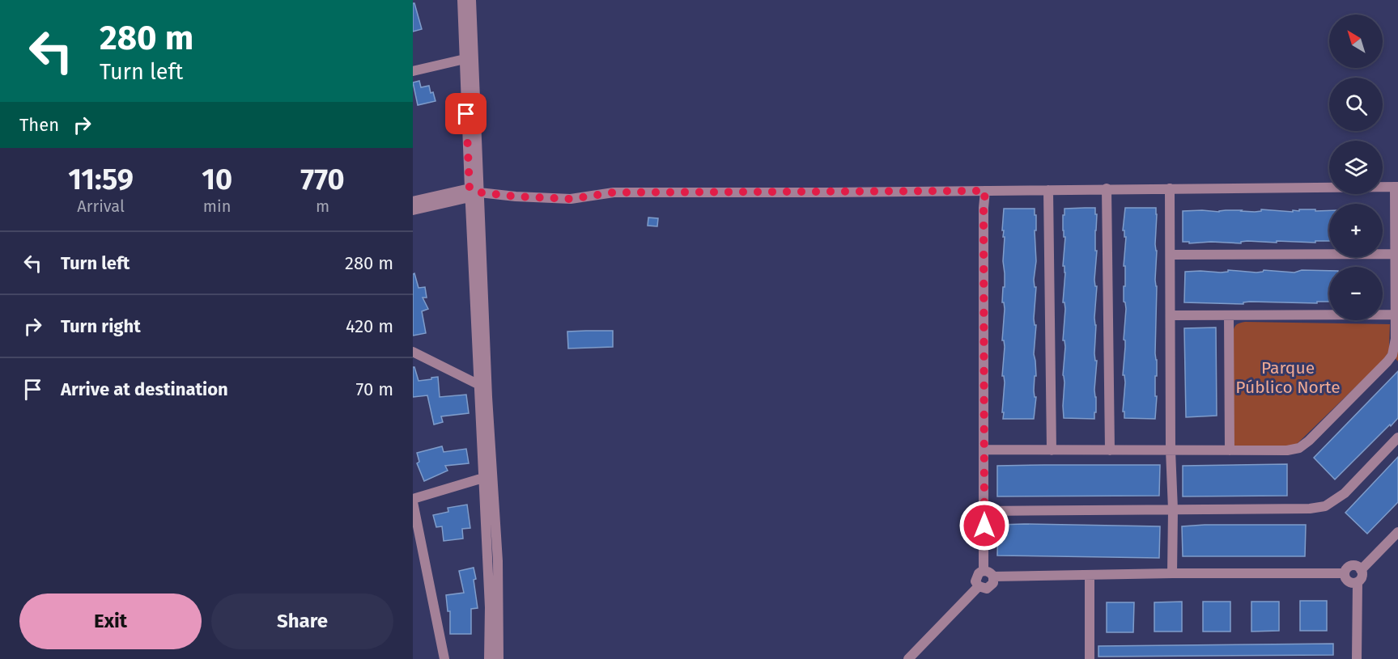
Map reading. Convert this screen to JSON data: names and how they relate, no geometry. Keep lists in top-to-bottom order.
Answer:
{
  "parks": ["Parque Público Norte"],
  "north": "top left",
  "page": {
    "turn": ["280 m", "Turn left"],
    "map_buttons": ["+", "−"],
    "then": "Then",
    "eta": [
      "11:59",
      "Arrival",
      "10",
      "min",
      "770",
      "m"
    ],
    "list": [
      {
        "name": "Turn left",
        "value": "280 m"
      },
      {
        "name": "Turn right",
        "value": "420 m"
      },
      {
        "name": "Arrive at destination",
        "value": "70 m"
      }
    ],
    "buttons": ["Exit", "Share"]
  }
}
